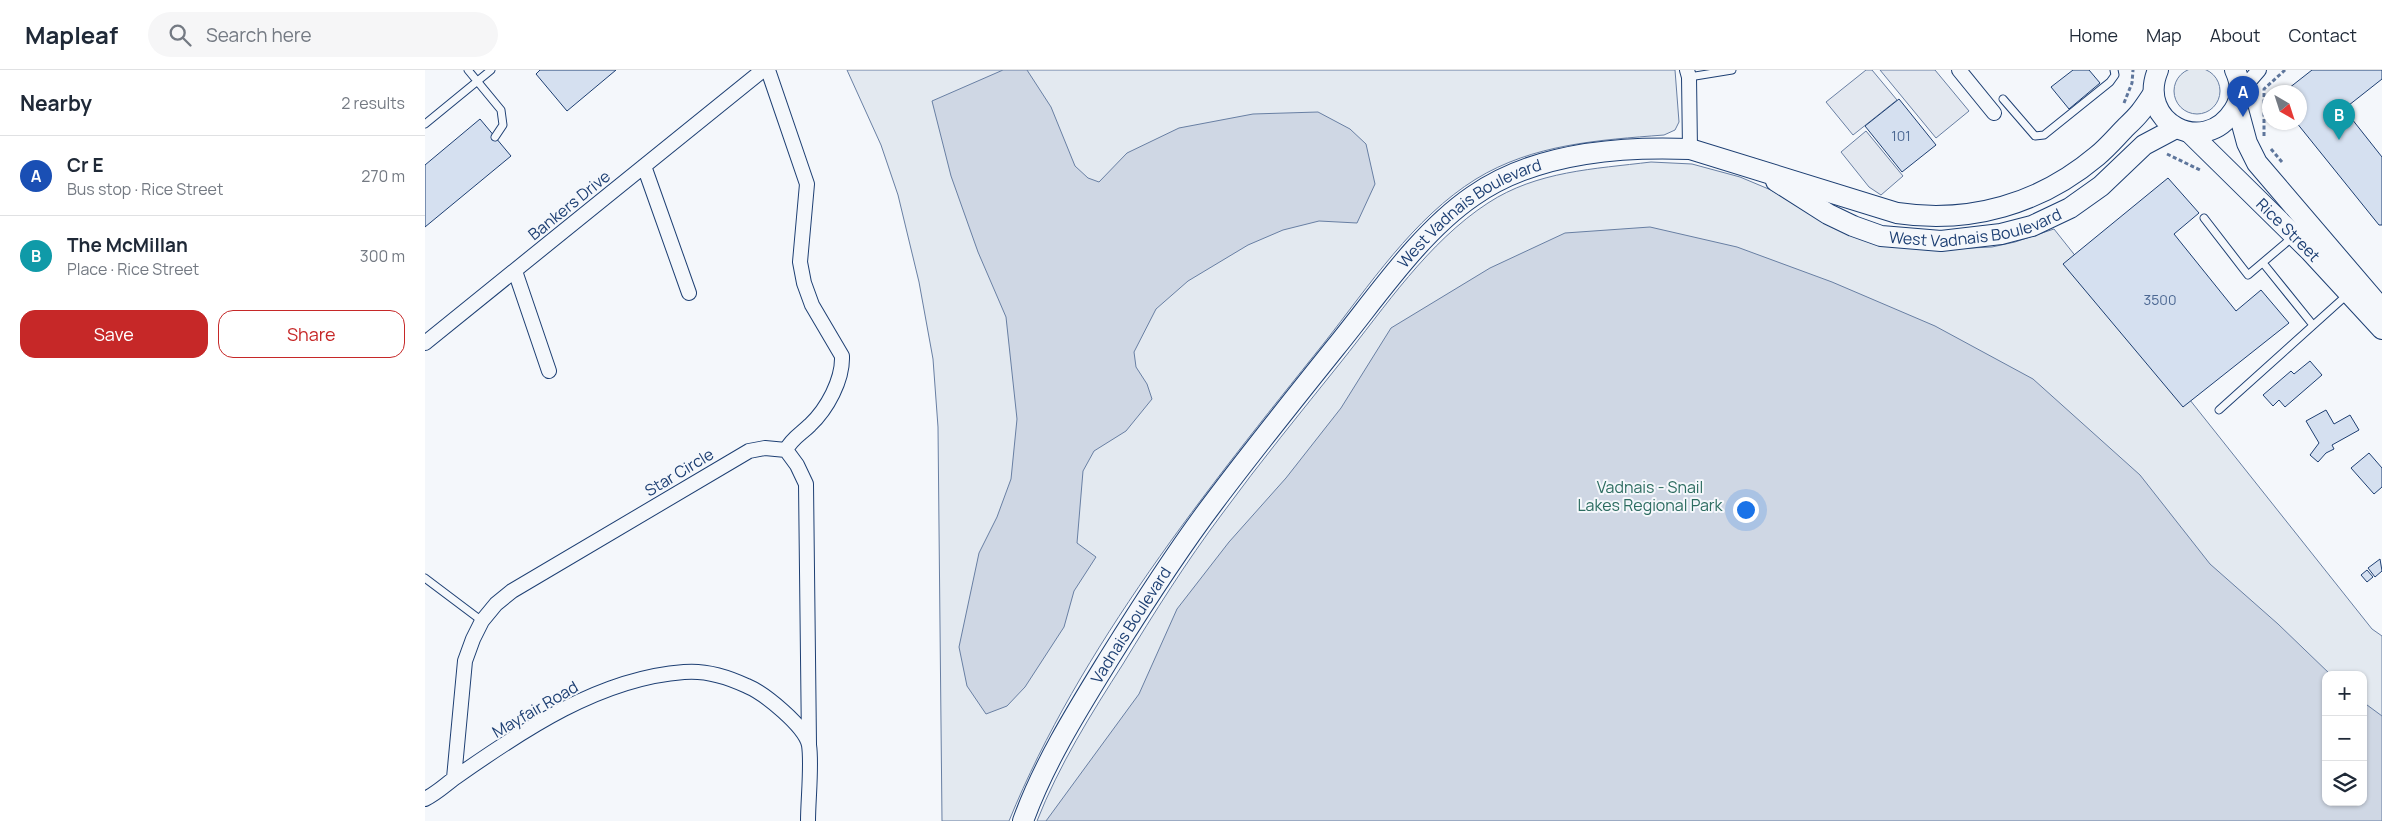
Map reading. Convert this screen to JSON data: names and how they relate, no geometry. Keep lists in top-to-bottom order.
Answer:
{
  "streets": {
    "street": [
      "Bankers Drive",
      "West Vadnais Boulevard",
      "Rice Street",
      "Star Circle",
      "Vadnais Boulevard",
      "Mayfair Road"
    ]
  },
  "crossings": [
    ["West Vadnais Boulevard", "Rice Street"],
    ["West Vadnais Boulevard", "Vadnais Boulevard"],
    ["Star Circle", "Mayfair Road"]
  ],
  "parks": ["Vadnais - Snail Lakes Regional Park"],
  "house_numbers": ["101", "3500"],
  "north": "bottom right",
  "page": {
    "header": "Mapleaf",
    "search": "Search here",
    "nav": [
      "Home",
      "Map",
      "About",
      "Contact"
    ],
    "heading": ["Nearby", "2 results"],
    "pins": ["A", "B"],
    "list": [
      {
        "mark": "A",
        "name": "Cr E",
        "note": "Bus stop · Rice Street",
        "value": "270 m"
      },
      {
        "mark": "B",
        "name": "The McMillan",
        "note": "Place · Rice Street",
        "value": "300 m"
      }
    ],
    "buttons": ["Save", "Share"],
    "map_buttons": ["+", "−"]
  }
}
